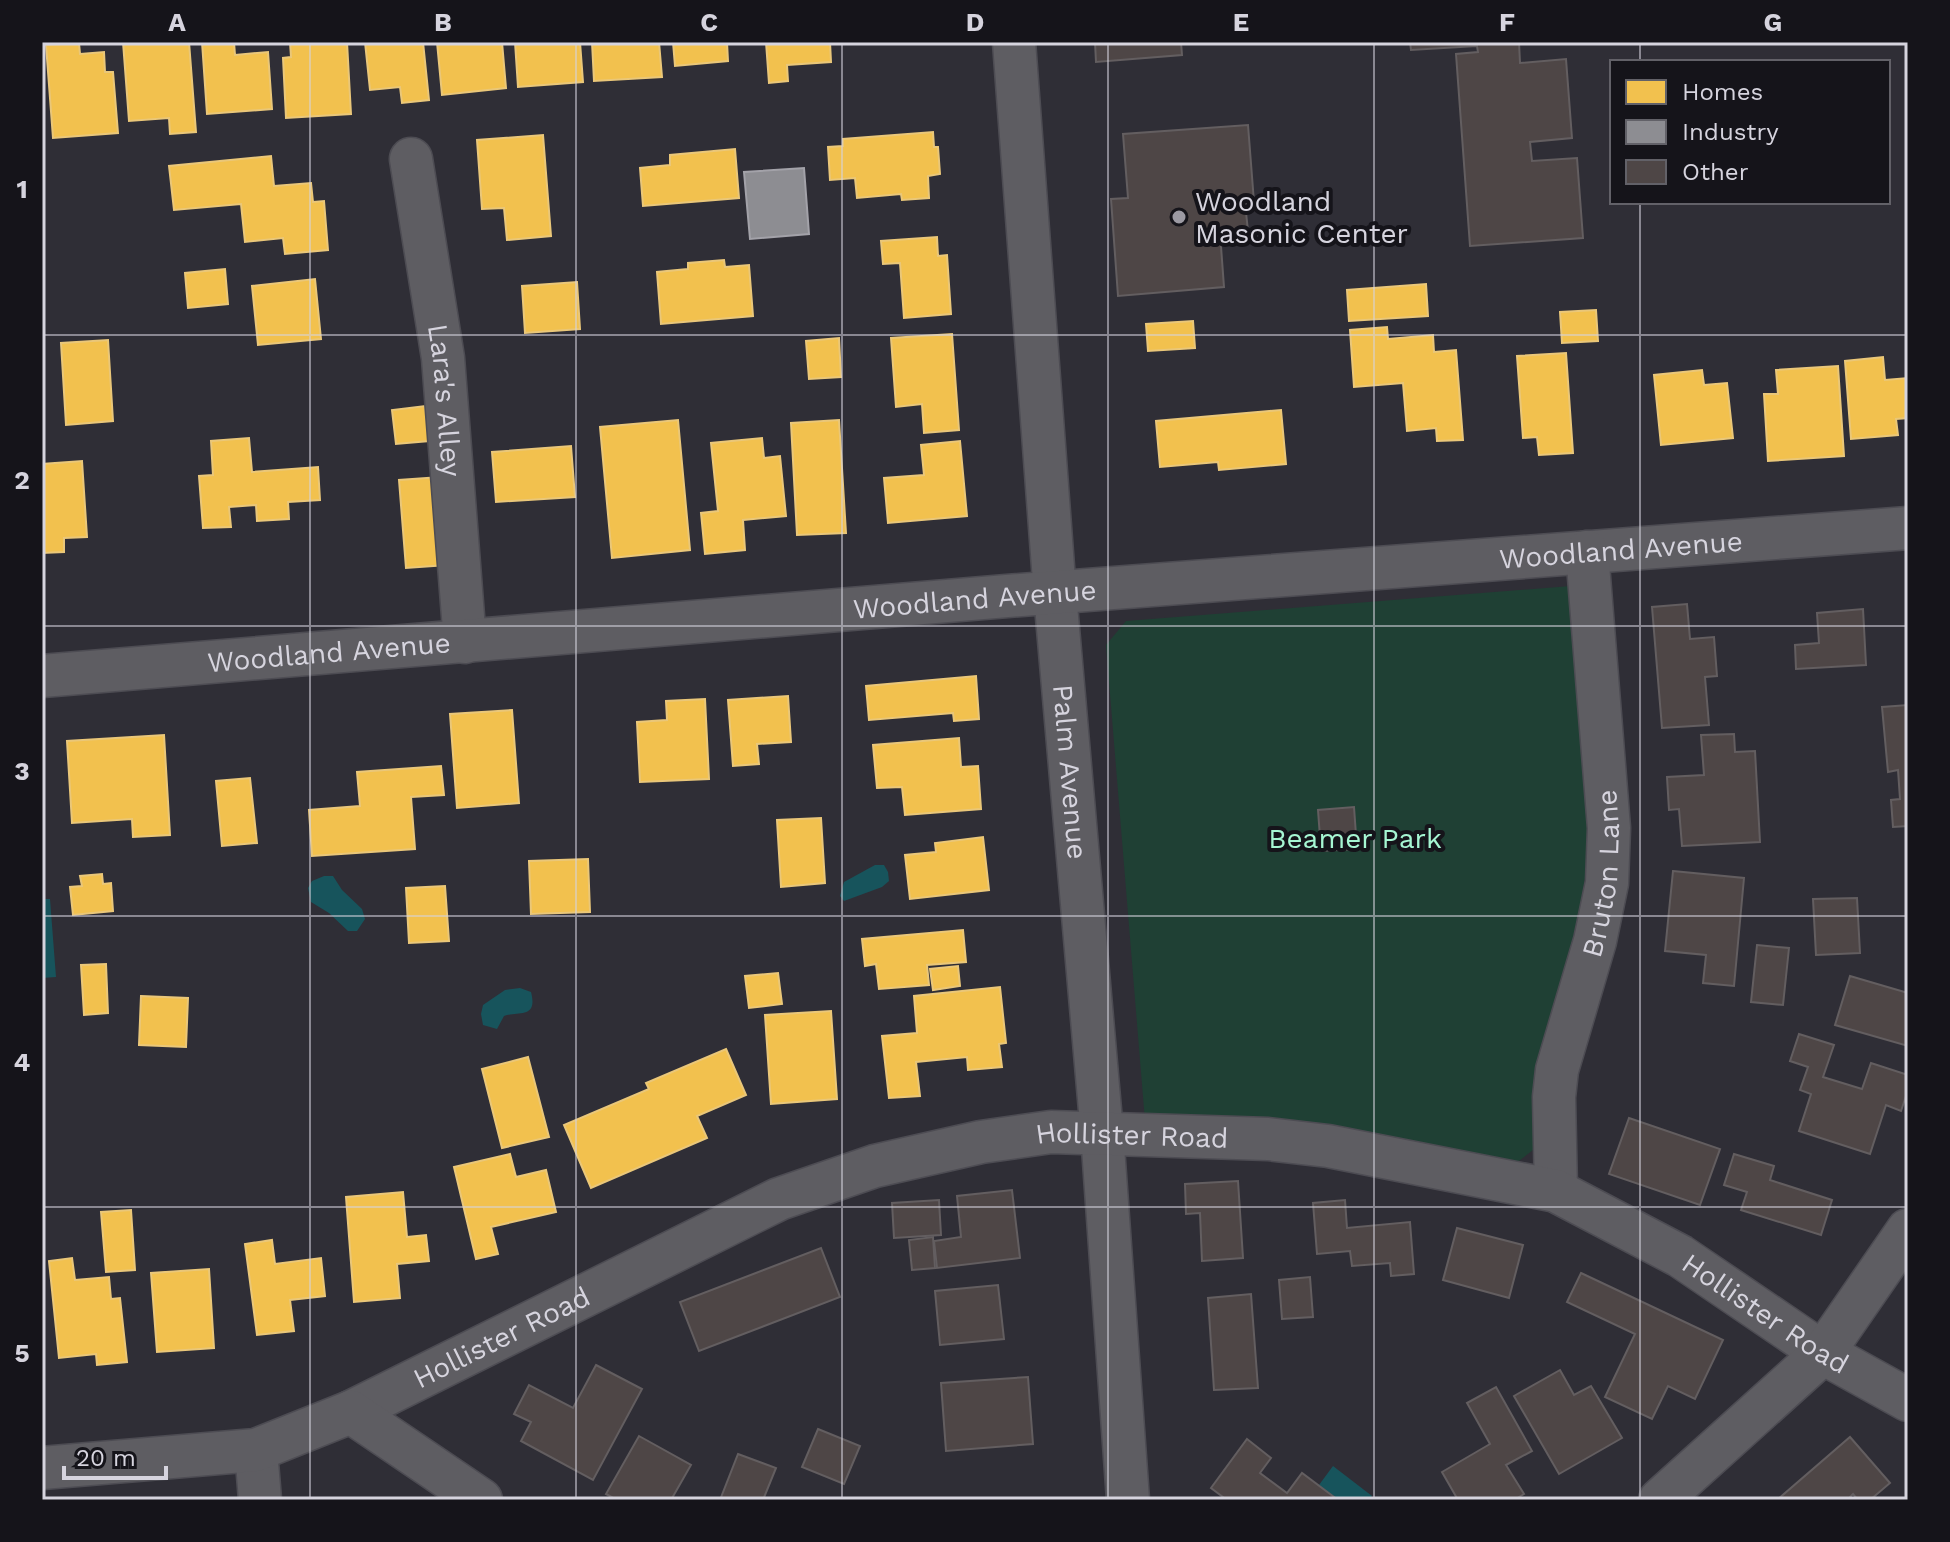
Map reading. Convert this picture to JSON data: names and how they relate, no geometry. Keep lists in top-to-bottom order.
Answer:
{
  "streets": {
    "street": [
      "Lara's Alley",
      "Woodland Avenue",
      "Palm Avenue",
      "Bruton Lane",
      "Hollister Road"
    ]
  },
  "crossings": [
    ["Lara's Alley", "Woodland Avenue"],
    ["Woodland Avenue", "Palm Avenue"],
    ["Woodland Avenue", "Bruton Lane"],
    ["Palm Avenue", "Hollister Road"],
    ["Bruton Lane", "Hollister Road"]
  ],
  "parks": ["Beamer Park"],
  "places": ["Woodland Masonic Center"],
  "legend": ["Homes", "Industry", "Other"],
  "scale_bar": "20 m",
  "grid": {
    "columns": [
      "A",
      "B",
      "C",
      "D",
      "E",
      "F",
      "G"
    ],
    "rows": [
      "1",
      "2",
      "3",
      "4",
      "5"
    ]
  }
}
